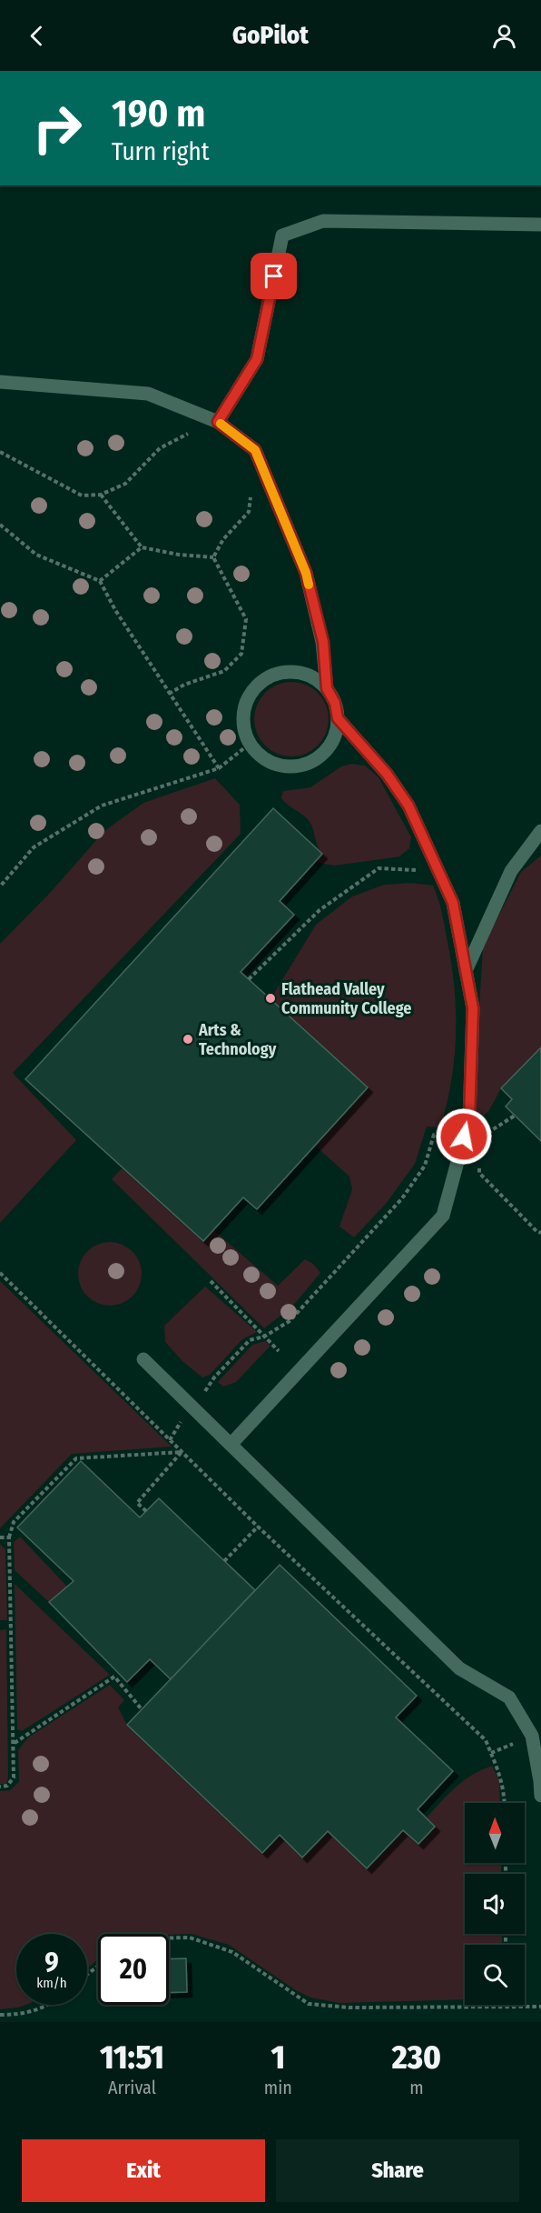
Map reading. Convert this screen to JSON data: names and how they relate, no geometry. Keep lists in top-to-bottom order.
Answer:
{
  "places": ["Flathead Valley Community College", "Arts & Technology"],
  "north": "top",
  "page": {
    "header": "GoPilot",
    "turn": ["190 m", "Turn right"],
    "speed": "9 km/h",
    "limit": "20",
    "eta": [
      "11:51",
      "Arrival",
      "1",
      "min",
      "230",
      "m"
    ],
    "buttons": ["Exit", "Share"]
  }
}
